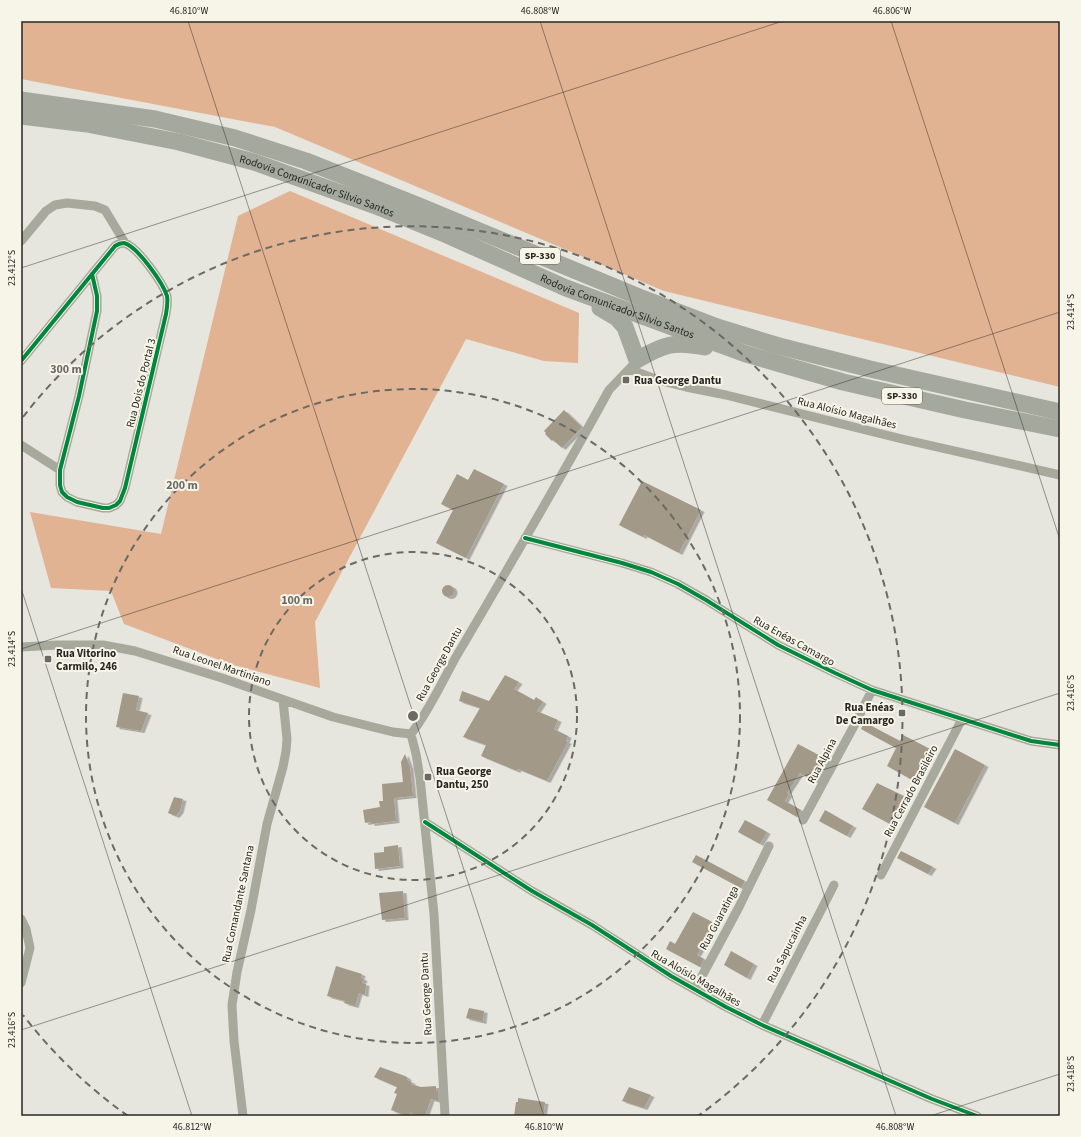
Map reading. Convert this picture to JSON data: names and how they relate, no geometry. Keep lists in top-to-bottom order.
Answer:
{
  "streets": {
    "highway": ["Rodovia Comunicador Silvio Santos", "SP-330"],
    "street": [
      "Rua Dois do Portal 3",
      "Rua Aloísio Magalhães",
      "Rua Enéas Camargo",
      "Rua George Dantu",
      "Rua Leonel Martiniano",
      "Rua Alpina",
      "Rua Cerrado Brasileiro",
      "Rua Comandante Santana",
      "Rua Guaratinga",
      "Rua Sapucainha"
    ]
  },
  "crossings": [
    ["Rua Aloísio Magalhães", "Rua George Dantu"],
    ["Rua Aloísio Magalhães", "Rua Guaratinga"],
    ["Rua Aloísio Magalhães", "Rua Sapucainha"],
    ["Rua Enéas Camargo", "Rua George Dantu"],
    ["Rua Enéas Camargo", "Rua Alpina"],
    ["Rua Enéas Camargo", "Rua Cerrado Brasileiro"],
    ["Rua George Dantu", "Rua Leonel Martiniano"],
    ["Rua Leonel Martiniano", "Rua Comandante Santana"]
  ],
  "places": {
    "transit": [
      "Rua George Dantu",
      "Rua Vitorino Carmilo, 246",
      "Rua Enéas De Camargo",
      "Rua George Dantu, 250"
    ]
  },
  "coordinates": [
    "46.810°W",
    "46.808°W",
    "46.806°W",
    "23.412°S",
    "23.414°S",
    "23.416°S",
    "23.418°S",
    "46.812°W"
  ],
  "rings": ["300 m", "200 m", "100 m"]
}
